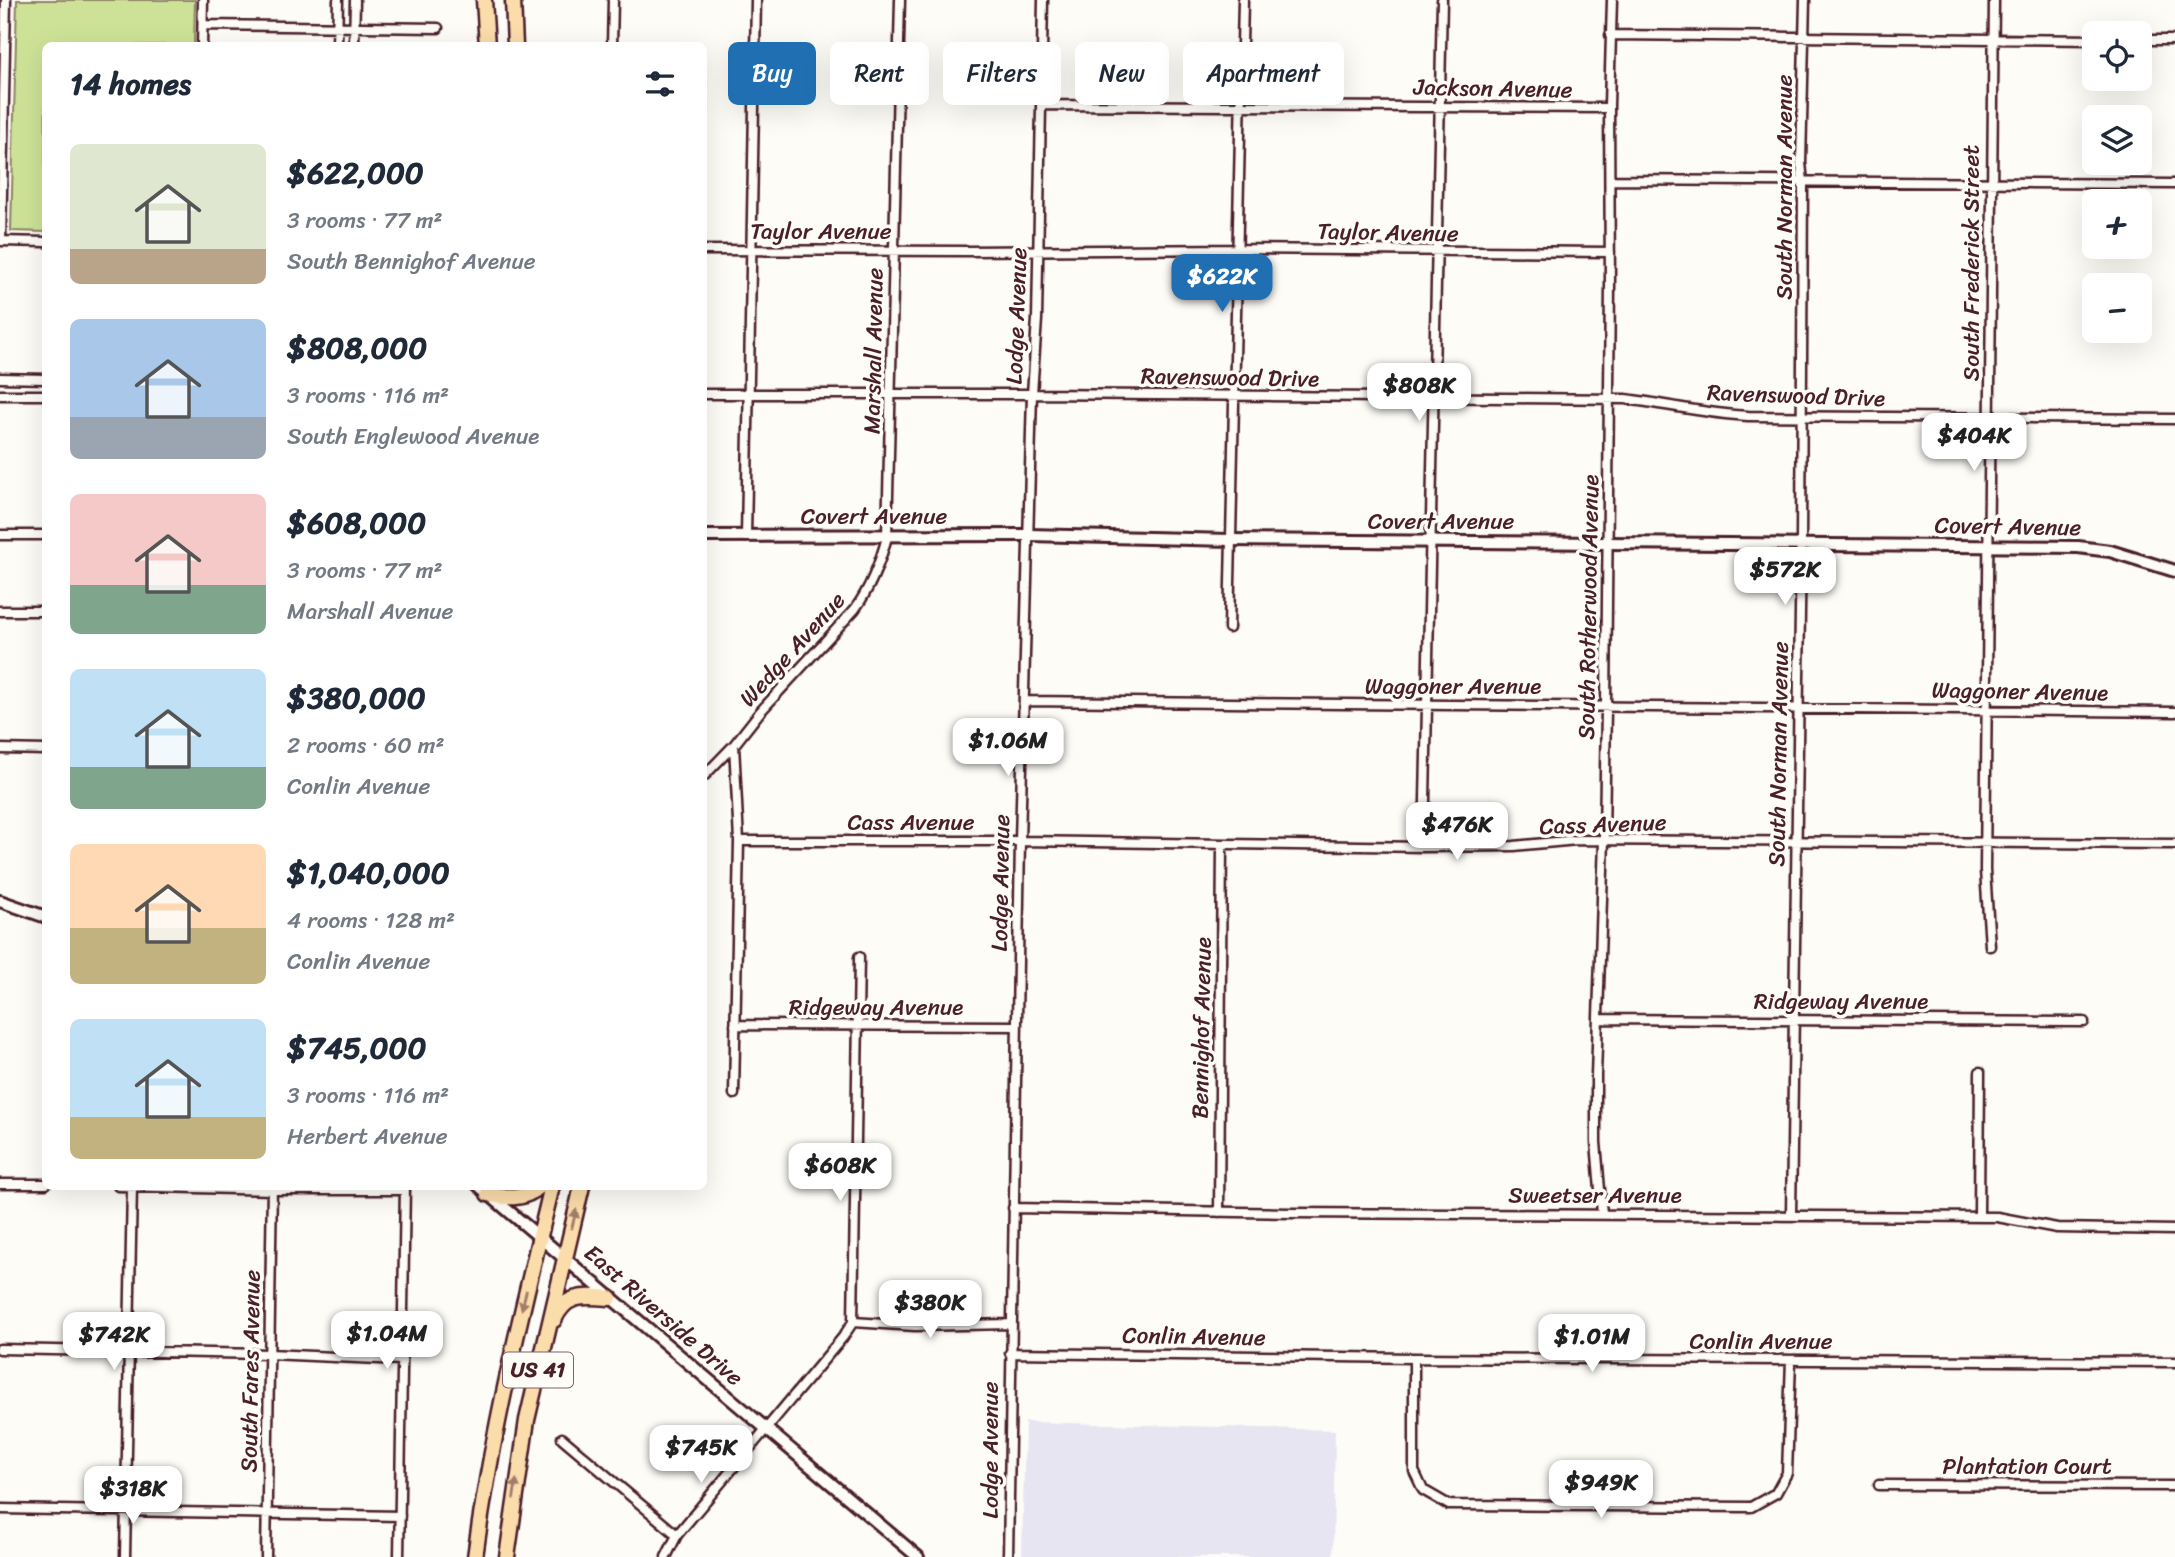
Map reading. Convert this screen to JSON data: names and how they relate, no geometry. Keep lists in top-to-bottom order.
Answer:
{
  "streets": {
    "highway": ["US 41"],
    "main road": ["Covert Avenue", "East Riverside Drive"],
    "street": [
      "Jackson Avenue",
      "South Norman Avenue",
      "Taylor Avenue",
      "South Frederick Street",
      "Lodge Avenue",
      "Marshall Avenue",
      "Ravenswood Drive",
      "South Rotherwood Avenue",
      "Wedge Avenue",
      "Waggoner Avenue",
      "Cass Avenue",
      "Ridgeway Avenue",
      "Bennighof Avenue",
      "Sweetser Avenue",
      "Conlin Avenue",
      "South Fares Avenue",
      "Plantation Court"
    ]
  },
  "crossings": [
    ["Jackson Avenue", "South Rotherwood Avenue"],
    ["South Norman Avenue", "Ravenswood Drive"],
    ["South Norman Avenue", "Covert Avenue"],
    ["South Norman Avenue", "Waggoner Avenue"],
    ["South Norman Avenue", "Cass Avenue"],
    ["South Norman Avenue", "Ridgeway Avenue"],
    ["South Norman Avenue", "Sweetser Avenue"],
    ["Taylor Avenue", "Lodge Avenue"],
    ["Taylor Avenue", "Marshall Avenue"],
    ["Taylor Avenue", "South Rotherwood Avenue"],
    ["South Frederick Street", "Ravenswood Drive"],
    ["South Frederick Street", "Covert Avenue"],
    ["South Frederick Street", "Waggoner Avenue"],
    ["South Frederick Street", "Cass Avenue"],
    ["Lodge Avenue", "Ravenswood Drive"],
    ["Lodge Avenue", "Covert Avenue"],
    ["Lodge Avenue", "Waggoner Avenue"],
    ["Lodge Avenue", "Cass Avenue"],
    ["Lodge Avenue", "Ridgeway Avenue"],
    ["Lodge Avenue", "Sweetser Avenue"],
    ["Lodge Avenue", "Conlin Avenue"],
    ["Marshall Avenue", "Ravenswood Drive"],
    ["Marshall Avenue", "Covert Avenue"],
    ["Marshall Avenue", "Wedge Avenue"],
    ["Ravenswood Drive", "South Rotherwood Avenue"],
    ["Covert Avenue", "South Rotherwood Avenue"],
    ["South Rotherwood Avenue", "Waggoner Avenue"],
    ["South Rotherwood Avenue", "Cass Avenue"],
    ["South Rotherwood Avenue", "Ridgeway Avenue"],
    ["South Rotherwood Avenue", "Sweetser Avenue"],
    ["Cass Avenue", "Bennighof Avenue"],
    ["Bennighof Avenue", "Sweetser Avenue"],
    ["East Riverside Drive", "US 41"]
  ],
  "page": {
    "map_buttons": ["+", "−"],
    "chip": [
      "Buy",
      "Rent",
      "Filters",
      "New",
      "Apartment"
    ],
    "heading": "14 homes",
    "list": [
      {
        "name": "$622,000",
        "note": "3 rooms · 77 m² · South Bennighof Avenue"
      },
      {
        "name": "$808,000",
        "note": "3 rooms · 116 m² · South Englewood Avenue"
      },
      {
        "name": "$608,000",
        "note": "3 rooms · 77 m² · Marshall Avenue"
      },
      {
        "name": "$380,000",
        "note": "2 rooms · 60 m² · Conlin Avenue"
      },
      {
        "name": "$1,040,000",
        "note": "4 rooms · 128 m² · Conlin Avenue"
      },
      {
        "name": "$745,000",
        "note": "3 rooms · 116 m² · Herbert Avenue"
      }
    ],
    "price": [
      "$622K",
      "$808K",
      "$404K",
      "$572K",
      "$1.06M",
      "$476K",
      "$608K",
      "$380K",
      "$1.04M",
      "$742K",
      "$1.01M",
      "$745K",
      "$949K",
      "$318K"
    ]
  }
}
